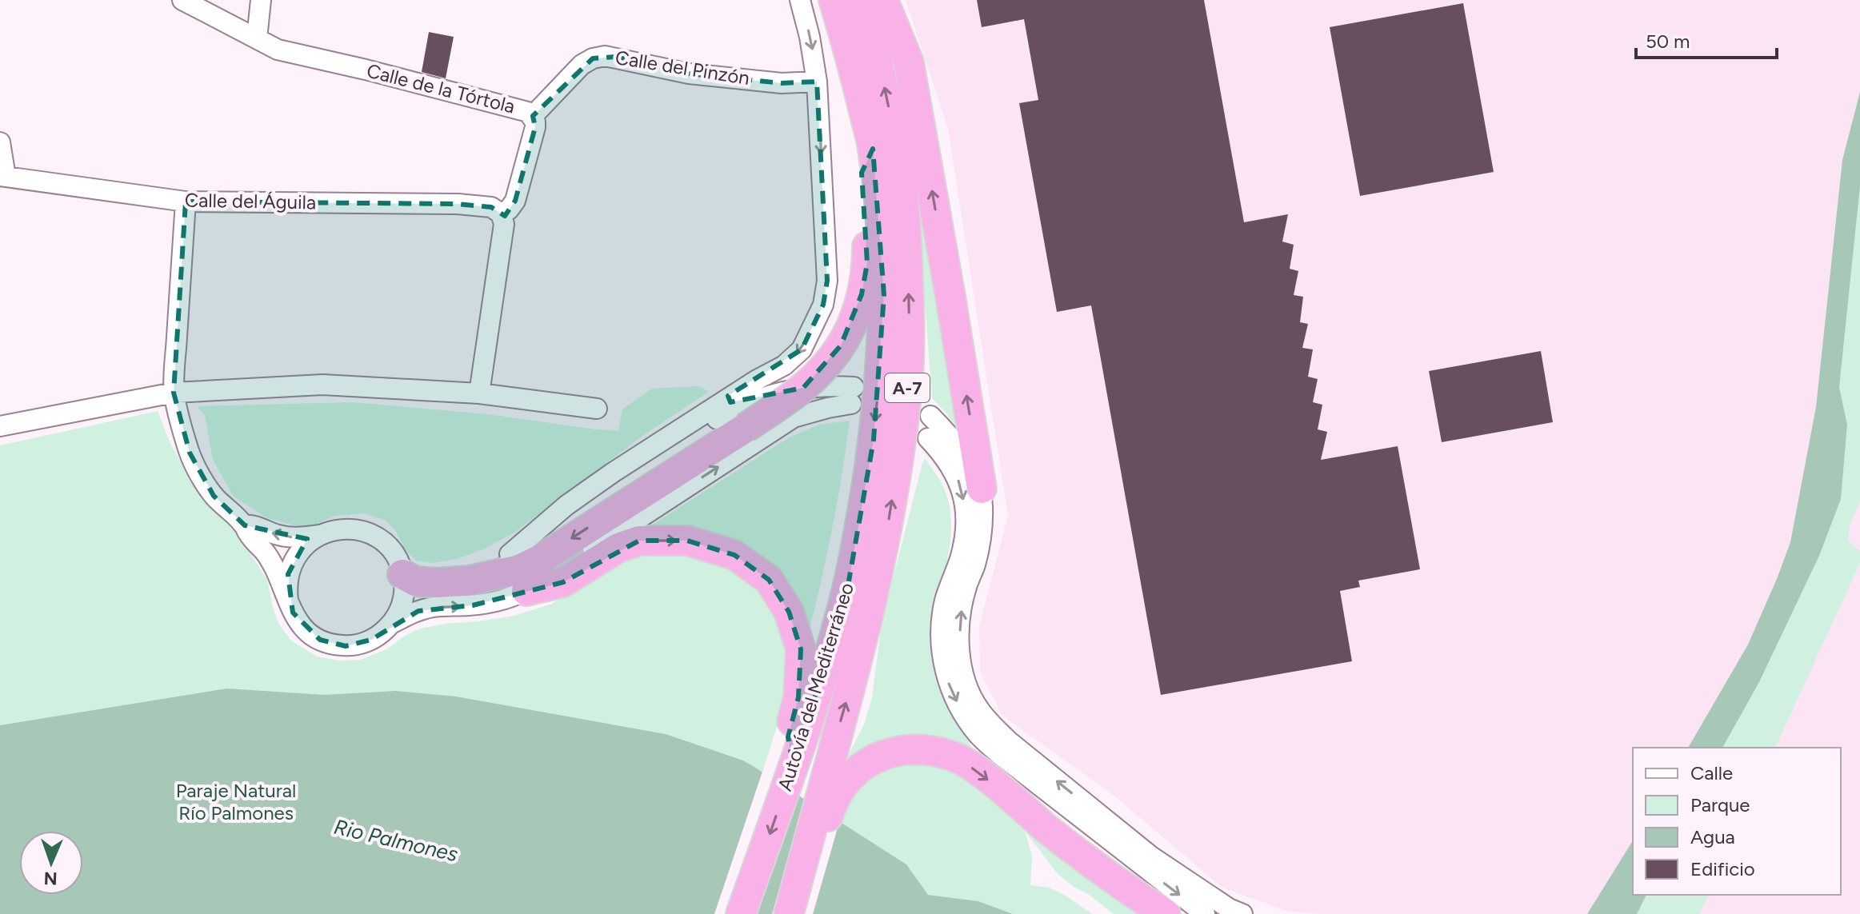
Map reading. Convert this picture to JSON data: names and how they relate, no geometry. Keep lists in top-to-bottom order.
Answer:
{
  "streets": {
    "highway": ["A-7", "Autovía del Mediterráneo"],
    "street": ["Calle del Pinzón", "Calle de la Tórtola", "Calle del Águila"]
  },
  "crossings": [
    ["Calle del Pinzón", "Calle de la Tórtola"],
    ["Calle de la Tórtola", "Calle del Águila"]
  ],
  "water": ["Rio Palmones"],
  "parks": ["Paraje Natural Río Palmones"],
  "legend": [
    "Calle",
    "Parque",
    "Agua",
    "Edificio"
  ],
  "scale_bar": "50 m",
  "north": "bottom"
}
